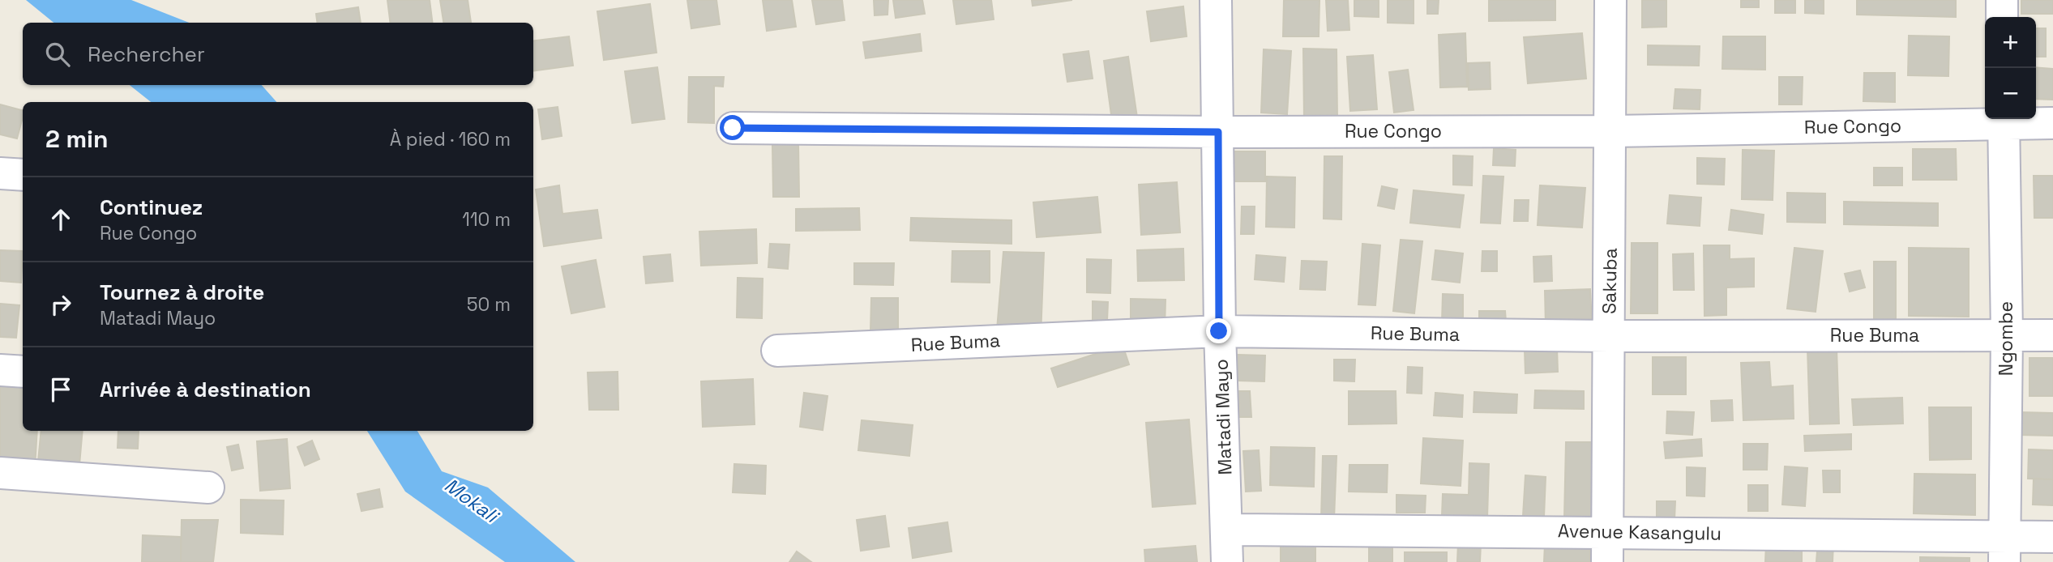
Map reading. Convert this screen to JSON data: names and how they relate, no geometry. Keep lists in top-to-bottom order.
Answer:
{
  "streets": {
    "street": [
      "Rue Congo",
      "Sakuba",
      "Rue Buma",
      "Ngombe",
      "Matadi Mayo",
      "Avenue Kasangulu"
    ]
  },
  "crossings": [
    ["Rue Congo", "Sakuba"],
    ["Rue Congo", "Ngombe"],
    ["Rue Congo", "Matadi Mayo"],
    ["Sakuba", "Rue Buma"],
    ["Sakuba", "Avenue Kasangulu"],
    ["Rue Buma", "Ngombe"],
    ["Rue Buma", "Matadi Mayo"],
    ["Ngombe", "Avenue Kasangulu"],
    ["Matadi Mayo", "Avenue Kasangulu"]
  ],
  "water": ["Mokali"],
  "page": {
    "map_buttons": ["+", "−"],
    "search": "Rechercher",
    "heading": ["2 min", "À pied · 160 m"],
    "list": [
      ["Continuez", "Rue Congo", "110 m"],
      ["Tournez à droite", "Matadi Mayo", "50 m"],
      "Arrivée à destination"
    ]
  }
}
